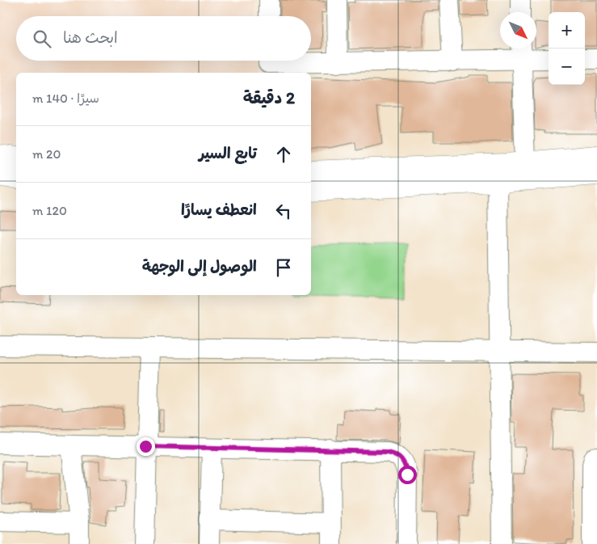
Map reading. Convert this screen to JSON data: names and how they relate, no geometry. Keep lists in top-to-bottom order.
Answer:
{
  "north": "bottom right",
  "page": {
    "map_buttons": ["+", "−"],
    "search": "ابحث هنا",
    "heading": ["2 دقيقة", "سيرًا · 140 m"],
    "list": [
      ["تابع السير", "20 m"],
      ["انعطف يسارًا", "120 m"],
      "الوصول إلى الوجهة"
    ]
  }
}
